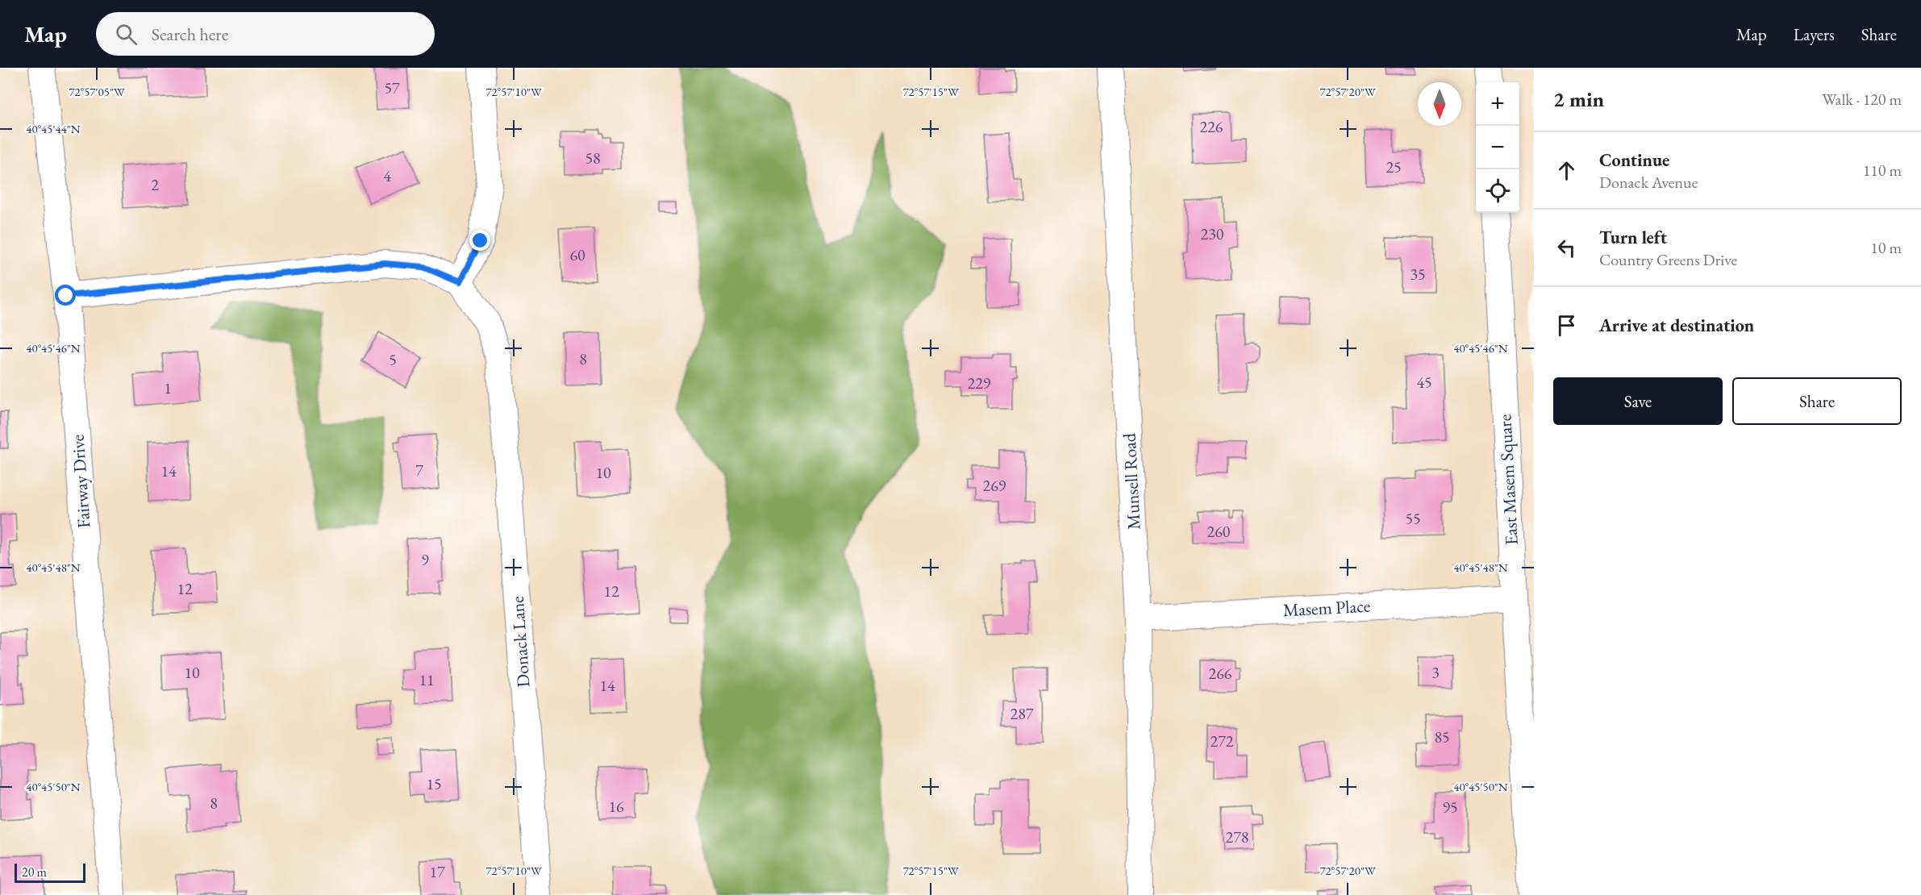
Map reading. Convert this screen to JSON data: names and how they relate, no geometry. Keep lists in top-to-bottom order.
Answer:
{
  "streets": {
    "street": [
      "East Masem Square",
      "Fairway Drive",
      "Munsell Road",
      "Masem Place",
      "Donack Lane"
    ]
  },
  "crossings": [
    ["East Masem Square", "Masem Place"],
    ["Munsell Road", "Masem Place"]
  ],
  "house_numbers": [
    "57",
    "226",
    "58",
    "25",
    "4",
    "2",
    "230",
    "60",
    "35",
    "8",
    "5",
    "45",
    "229",
    "1",
    "7",
    "14",
    "10",
    "269",
    "55",
    "260",
    "9",
    "12",
    "12",
    "10",
    "3",
    "266",
    "11",
    "14",
    "287",
    "85",
    "272",
    "15",
    "8",
    "16",
    "95",
    "278",
    "17"
  ],
  "scale_bar": "20 m",
  "north": "bottom",
  "page": {
    "header": "Map",
    "search": "Search here",
    "nav": ["Map", "Layers", "Share"],
    "heading": ["2 min", "Walk · 120 m"],
    "map_buttons": ["+", "−"],
    "list": [
      ["Continue", "Donack Avenue", "110 m"],
      ["Turn left", "Country Greens Drive", "10 m"],
      "Arrive at destination"
    ],
    "buttons": ["Save", "Share"],
    "scale": "20 m"
  },
  "coordinates": [
    "72°57'05\"W",
    "72°57'10\"W",
    "72°57'15\"W",
    "72°57'20\"W",
    "40°45'44\"N",
    "40°45'46\"N",
    "40°45'48\"N",
    "40°45'50\"N"
  ]
}
